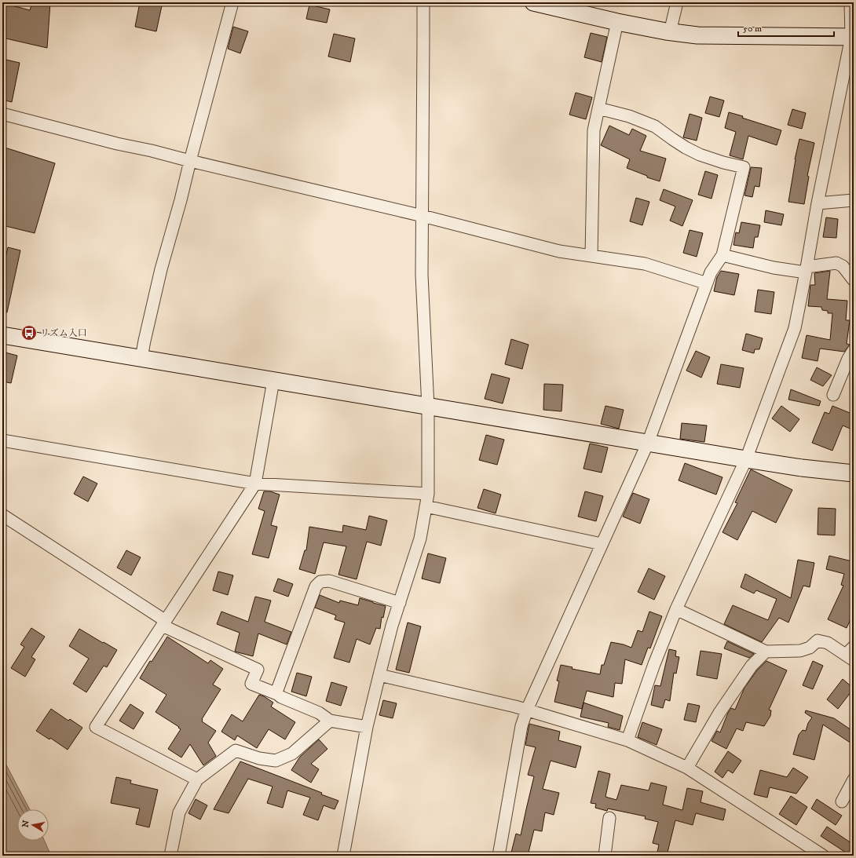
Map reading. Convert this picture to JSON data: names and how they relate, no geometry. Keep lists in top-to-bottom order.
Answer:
{
  "places": {
    "bus stop": ["リズム入口"]
  },
  "scale_bar": "50 m",
  "north": "left"
}
